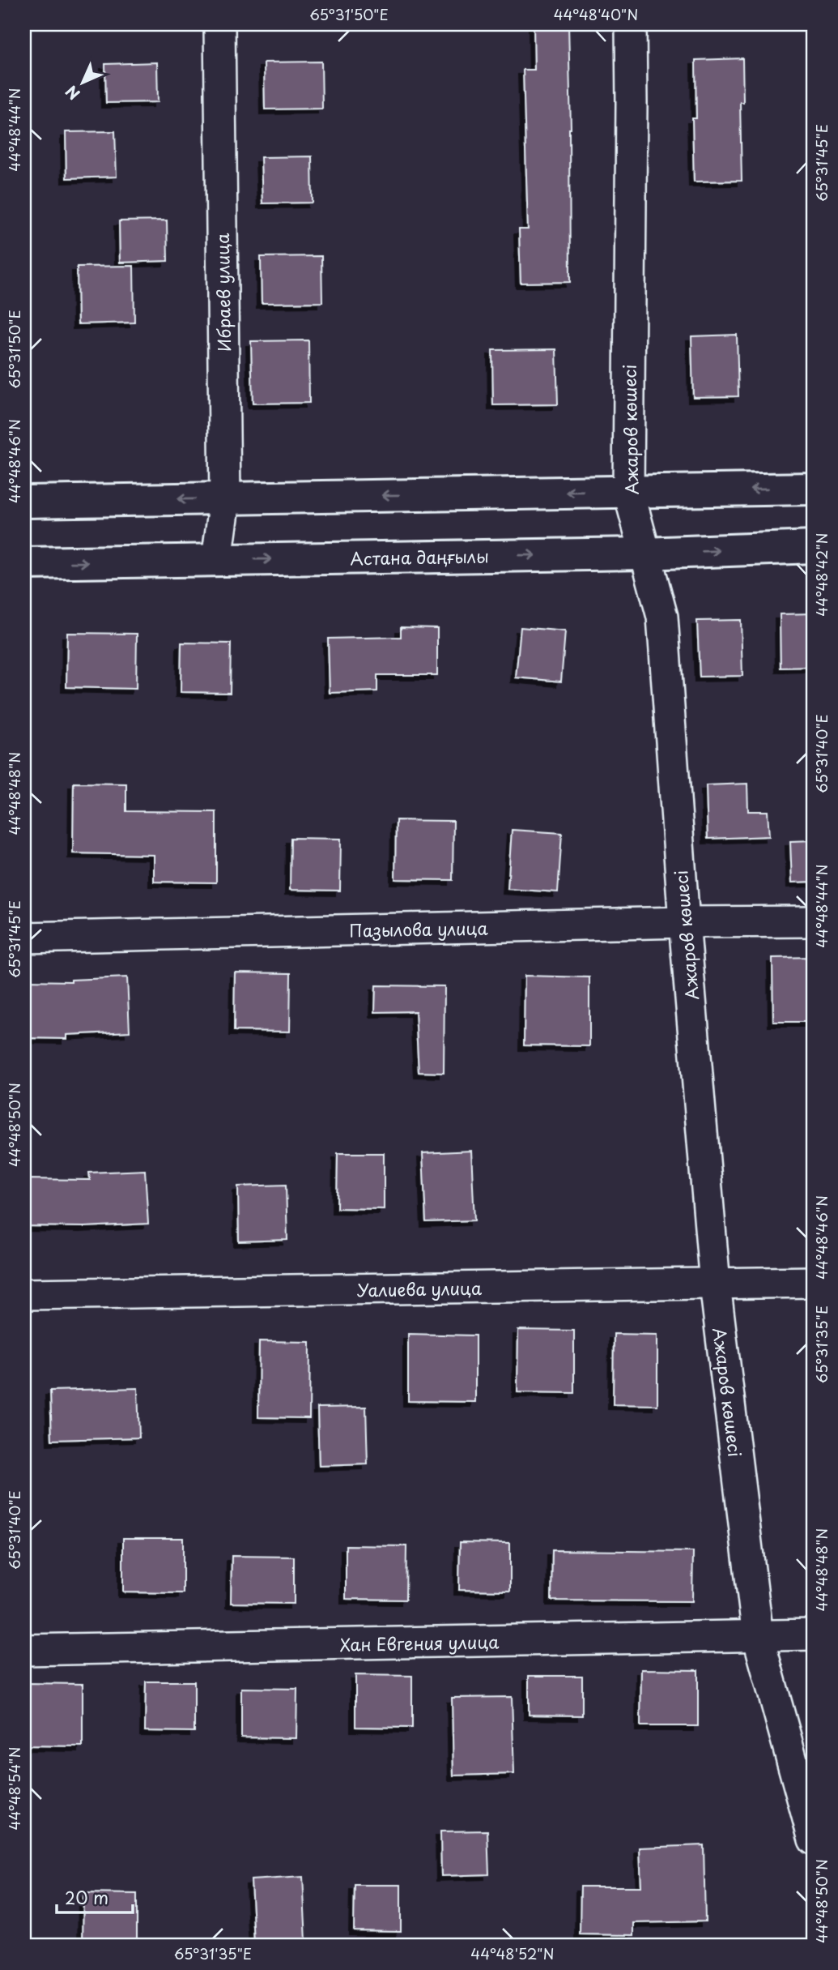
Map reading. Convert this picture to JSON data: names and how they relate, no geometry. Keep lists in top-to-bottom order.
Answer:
{
  "streets": {
    "street": [
      "Ибраев улица",
      "Ажаров көшесі",
      "Астана даңғылы",
      "Пазылова улица",
      "Уалиева улица",
      "Хан Евгения улица"
    ]
  },
  "crossings": [
    ["Ибраев улица", "Астана даңғылы"],
    ["Ажаров көшесі", "Астана даңғылы"],
    ["Ажаров көшесі", "Пазылова улица"],
    ["Ажаров көшесі", "Уалиева улица"],
    ["Ажаров көшесі", "Хан Евгения улица"]
  ],
  "scale_bar": "20 m",
  "north": "bottom left",
  "coordinates": [
    "65°31'50\"E",
    "44°48'40\"N",
    "44°48'44\"N",
    "65°31'45\"E",
    "44°48'46\"N",
    "44°48'42\"N",
    "65°31'40\"E",
    "44°48'48\"N",
    "44°48'50\"N",
    "65°31'35\"E",
    "44°48'54\"N",
    "44°48'52\"N"
  ]
}
